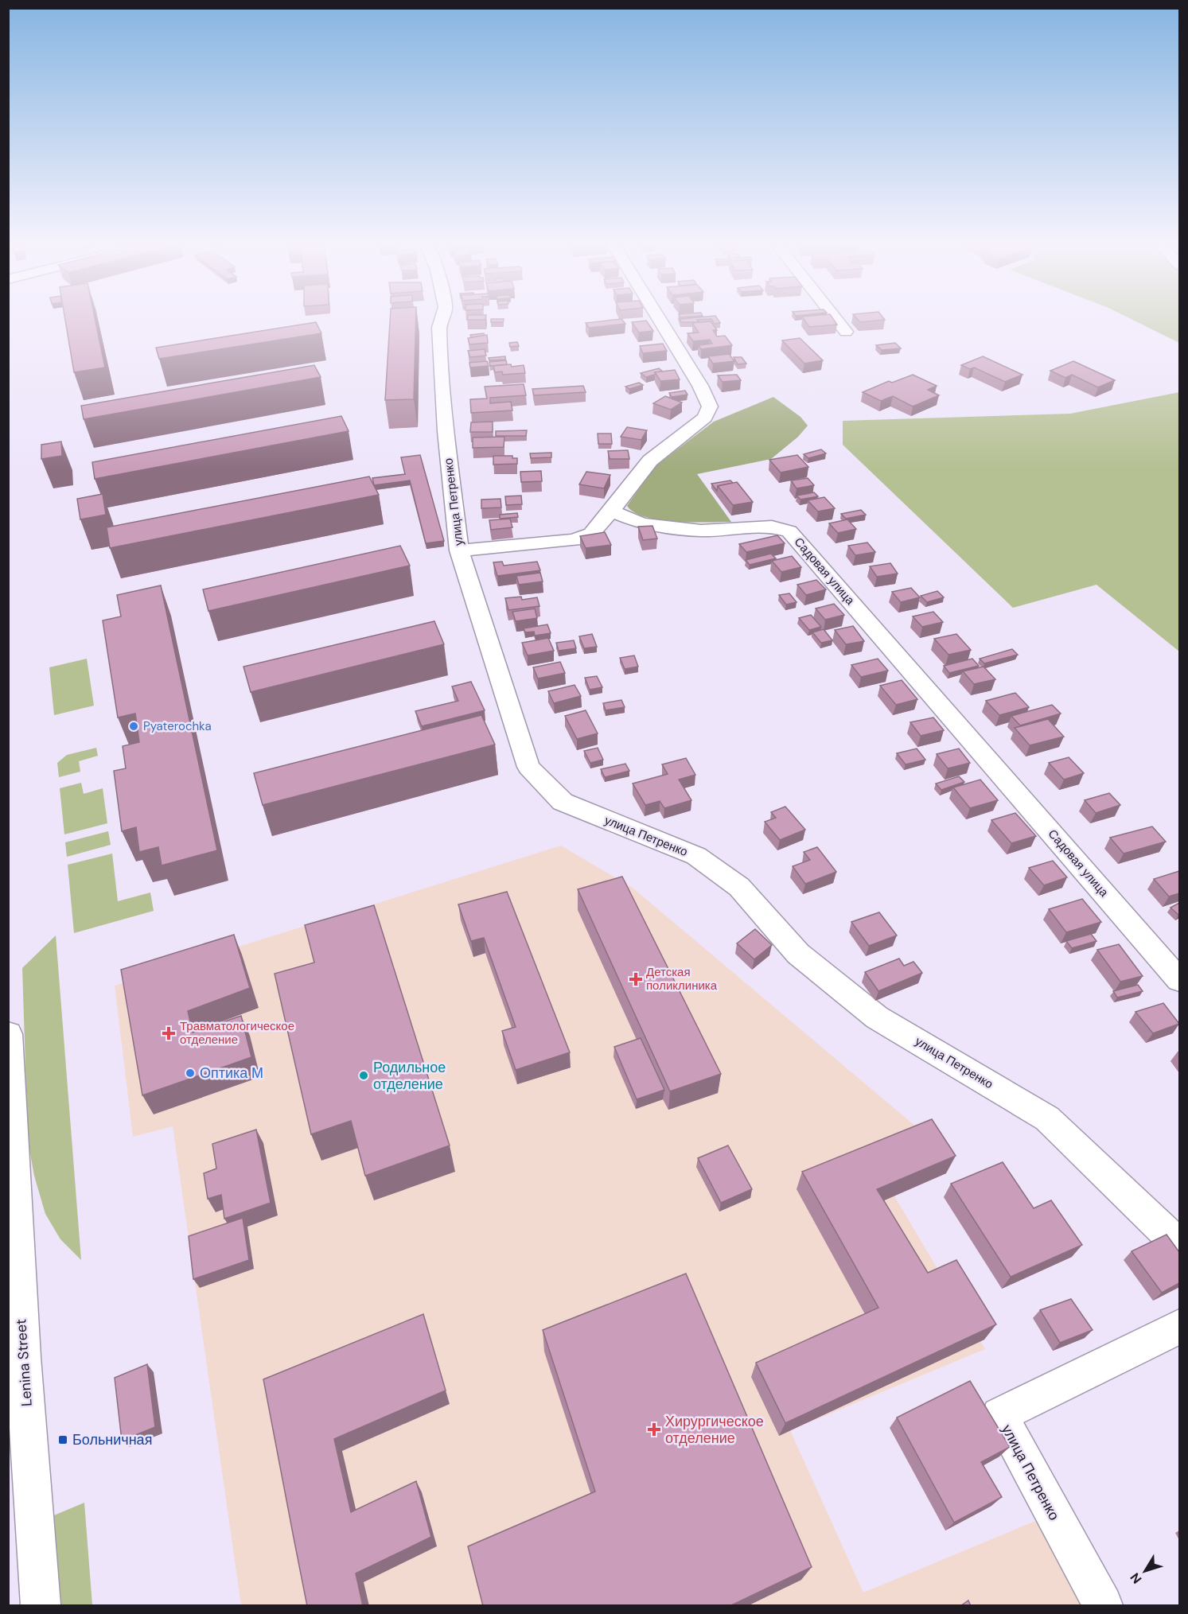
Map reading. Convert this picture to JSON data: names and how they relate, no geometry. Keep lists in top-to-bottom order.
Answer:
{
  "streets": {
    "street": ["улица Петренко", "Садовая улица", "Lenina Street"]
  },
  "places": {
    "other": ["Pyaterochka", "Оптика М", "Родильное отделение"],
    "health": ["Детская поликлиника", "Травматологическое отделение", "Хирургическое отделение"],
    "transit": ["Больничная"]
  },
  "north": "bottom left"
}
